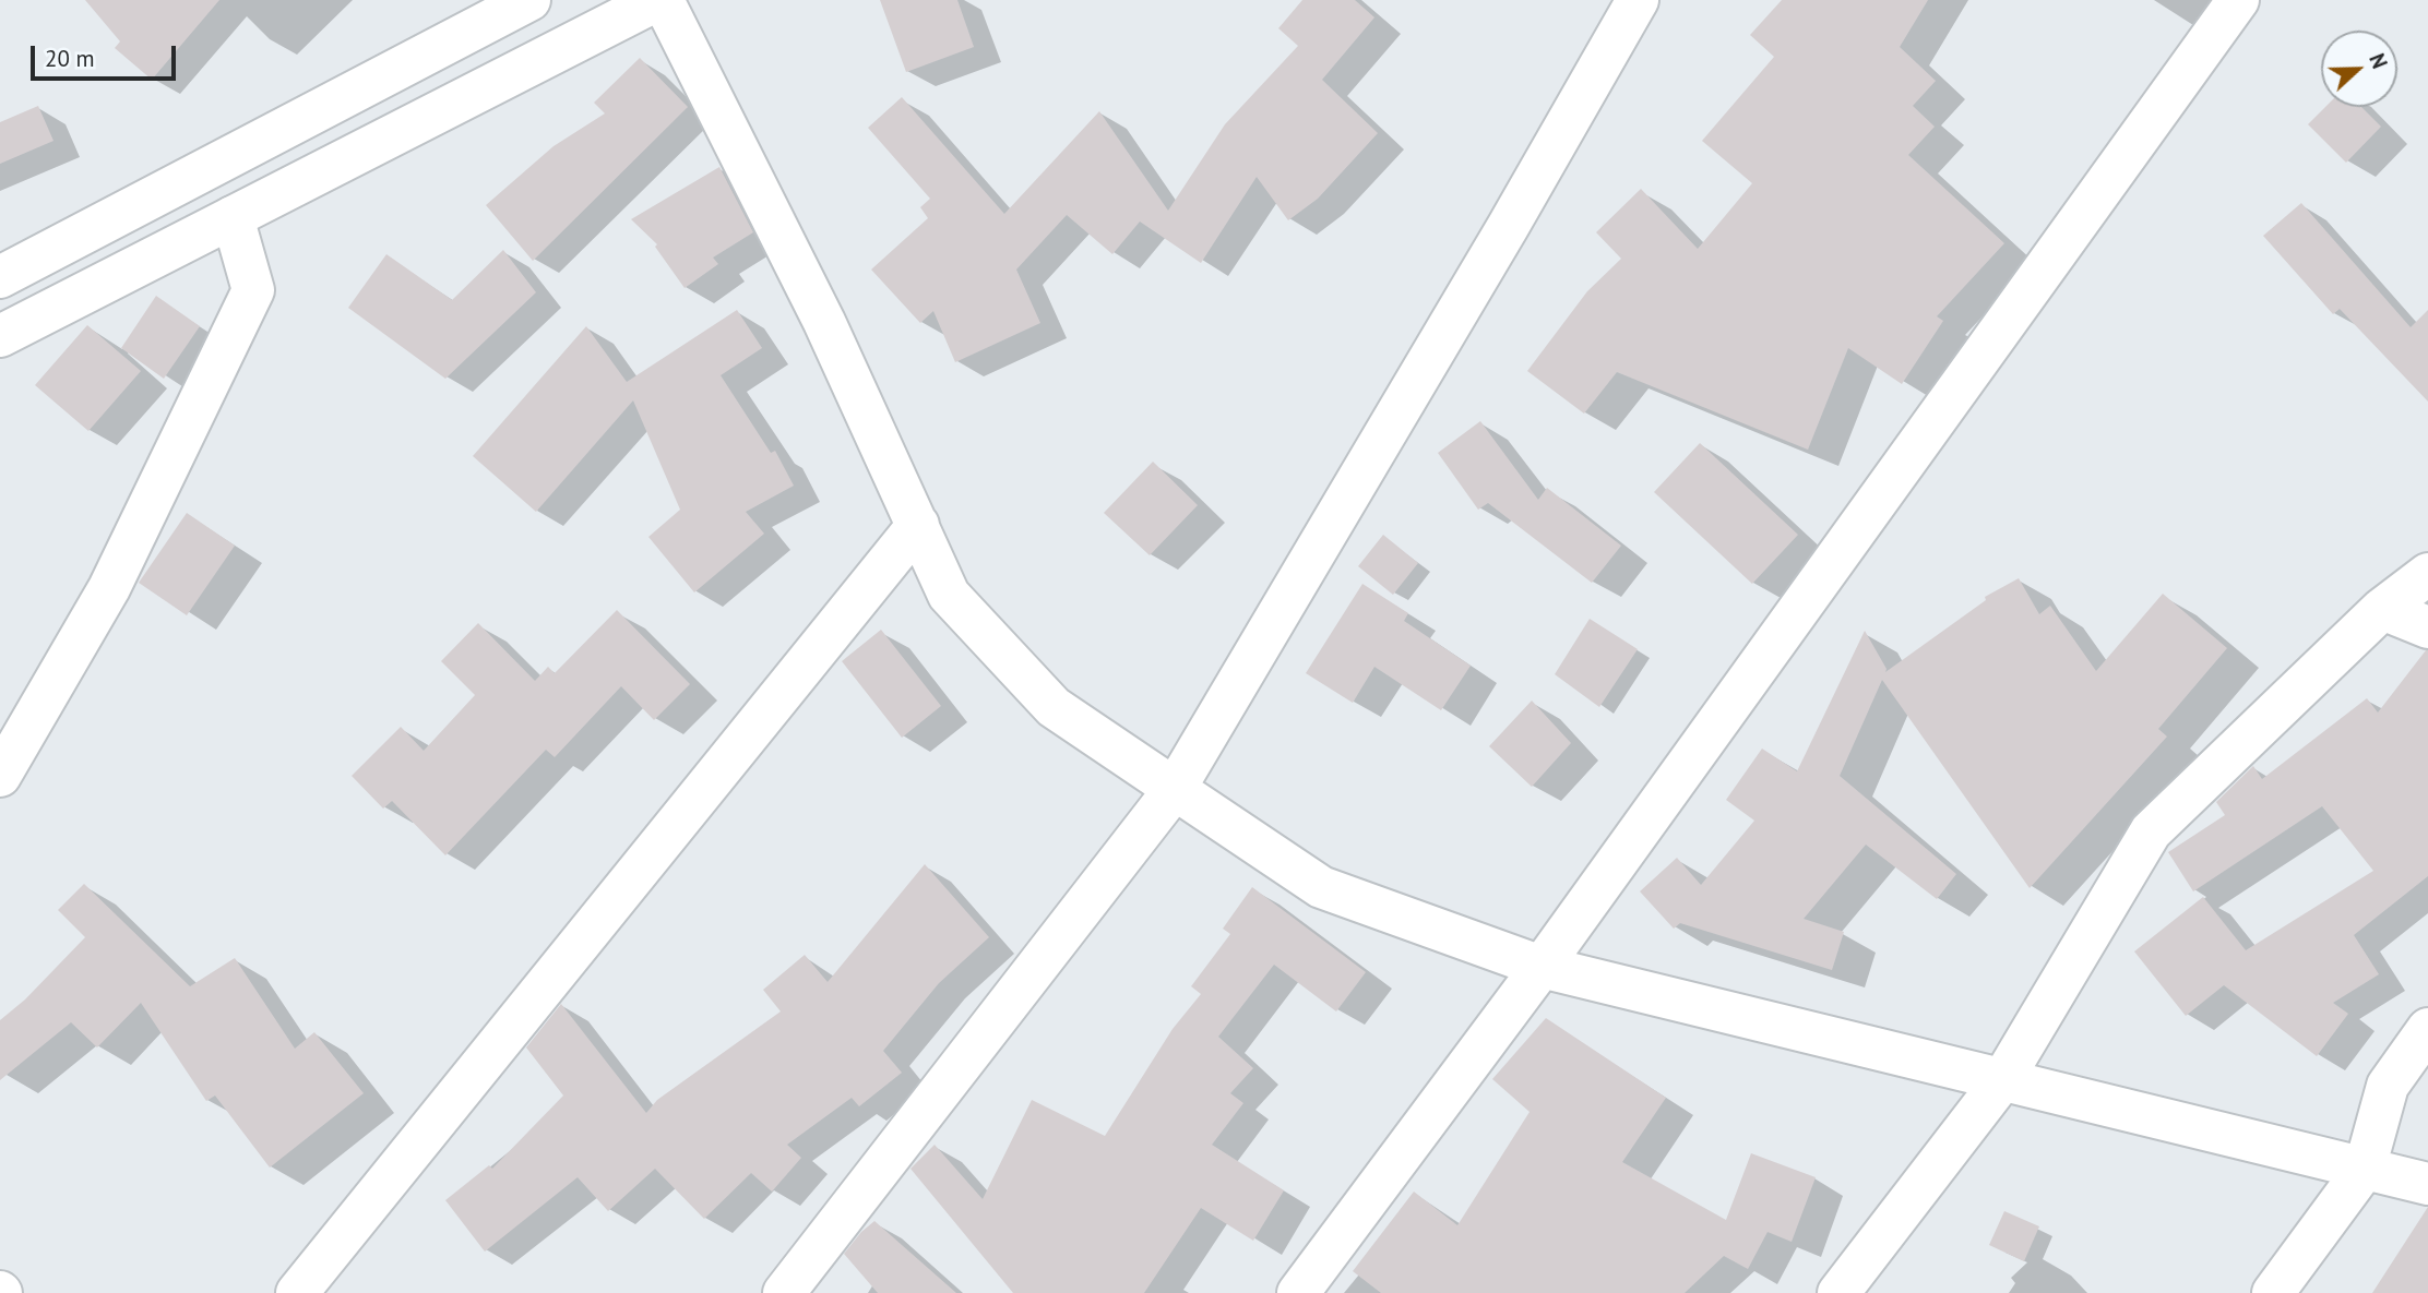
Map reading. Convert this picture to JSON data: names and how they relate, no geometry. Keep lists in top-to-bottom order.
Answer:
{
  "scale_bar": "20 m",
  "north": "right"
}
